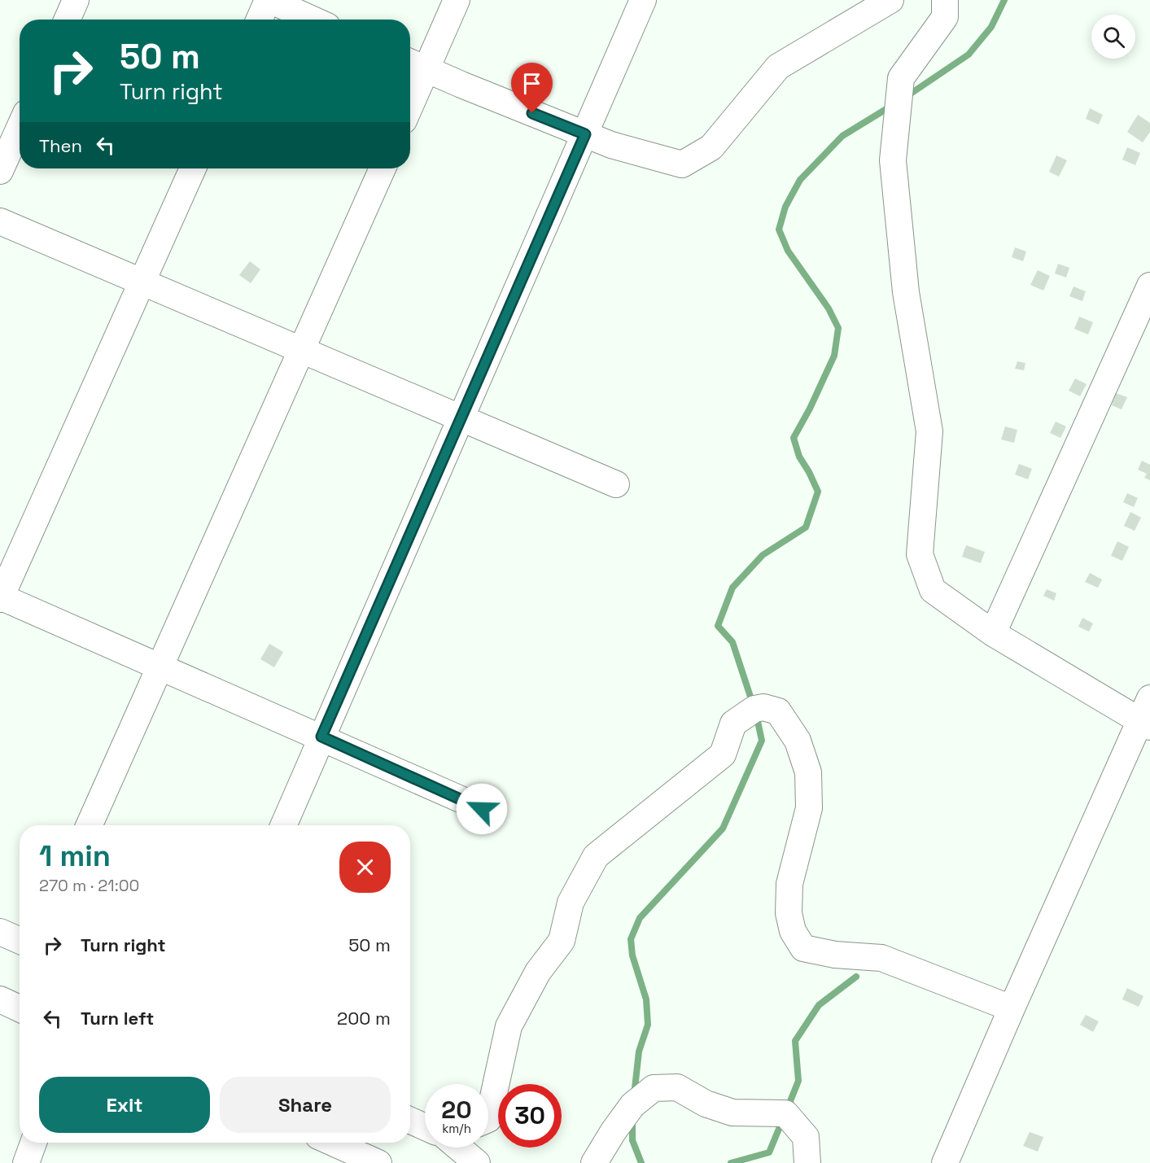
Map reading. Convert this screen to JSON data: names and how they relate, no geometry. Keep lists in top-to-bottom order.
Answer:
{
  "page": {
    "turn": ["50 m", "Turn right"],
    "then": "Then",
    "heading": ["1 min", "270 m · 21:00"],
    "list": [
      {
        "name": "Turn right",
        "value": "50 m"
      },
      {
        "name": "Turn left",
        "value": "200 m"
      }
    ],
    "buttons": ["Exit", "Share"],
    "speed": "20 km/h",
    "limit": "30"
  }
}
